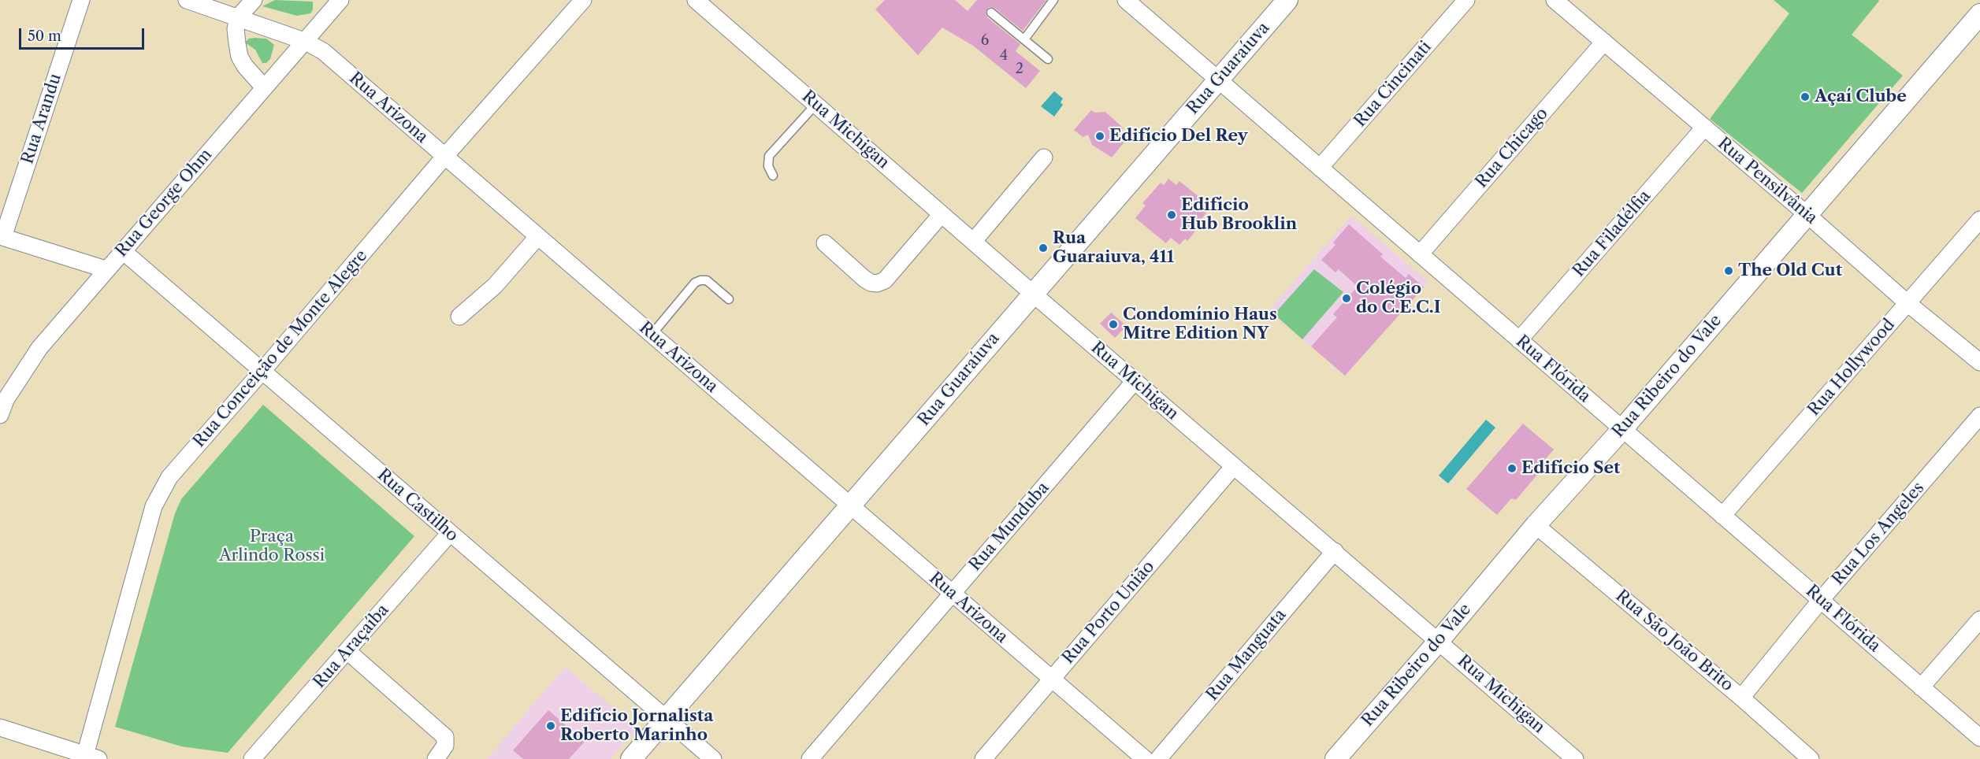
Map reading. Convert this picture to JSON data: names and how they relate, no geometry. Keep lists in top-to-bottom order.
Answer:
{
  "streets": {
    "street": [
      "Rua Guaraíuva",
      "Rua Cincinati",
      "Rua Arizona",
      "Rua Arandu",
      "Rua Michigan",
      "Rua Chicago",
      "Rua Pensilvânia",
      "Rua George Ohm",
      "Rua Filadélfia",
      "Rua Conceição de Monte Alegre",
      "Rua Hollywood",
      "Rua Flórida",
      "Rua Ribeiro do Vale",
      "Rua Castilho",
      "Rua Munduba",
      "Rua Los Angeles",
      "Rua Porto União",
      "Rua São João Brito",
      "Rua Araçaíba",
      "Rua Manguata"
    ]
  },
  "crossings": [
    ["Rua Guaraíuva", "Rua Arizona"],
    ["Rua Guaraíuva", "Rua Michigan"],
    ["Rua Guaraíuva", "Rua Flórida"],
    ["Rua Guaraíuva", "Rua Castilho"],
    ["Rua Cincinati", "Rua Flórida"],
    ["Rua Arizona", "Rua George Ohm"],
    ["Rua Arizona", "Rua Conceição de Monte Alegre"],
    ["Rua Arizona", "Rua Munduba"],
    ["Rua Arizona", "Rua Porto União"],
    ["Rua Michigan", "Rua Ribeiro do Vale"],
    ["Rua Michigan", "Rua Munduba"],
    ["Rua Michigan", "Rua Porto União"],
    ["Rua Michigan", "Rua Manguata"],
    ["Rua Chicago", "Rua Pensilvânia"],
    ["Rua Chicago", "Rua Flórida"],
    ["Rua Pensilvânia", "Rua Filadélfia"],
    ["Rua Pensilvânia", "Rua Hollywood"],
    ["Rua Pensilvânia", "Rua Ribeiro do Vale"],
    ["Rua George Ohm", "Rua Castilho"],
    ["Rua Filadélfia", "Rua Flórida"],
    ["Rua Conceição de Monte Alegre", "Rua Castilho"],
    ["Rua Hollywood", "Rua Flórida"],
    ["Rua Flórida", "Rua Ribeiro do Vale"],
    ["Rua Flórida", "Rua Los Angeles"],
    ["Rua Ribeiro do Vale", "Rua São João Brito"],
    ["Rua Castilho", "Rua Araçaíba"],
    ["Rua Los Angeles", "Rua São João Brito"]
  ],
  "parks": ["Praça Arlindo Rossi"],
  "places": [
    "Açaí Clube",
    "Edifício Del Rey",
    "Edifício Hub Brooklin",
    "Rua Guaraiuva, 411",
    "The Old Cut",
    "Colégio do C.E.C.I",
    "Condomínio Haus Mitre Edition NY",
    "Edifício Set",
    "Edifício Jornalista Roberto Marinho"
  ],
  "house_numbers": ["6", "4", "2"],
  "scale_bar": "50 m"
}
